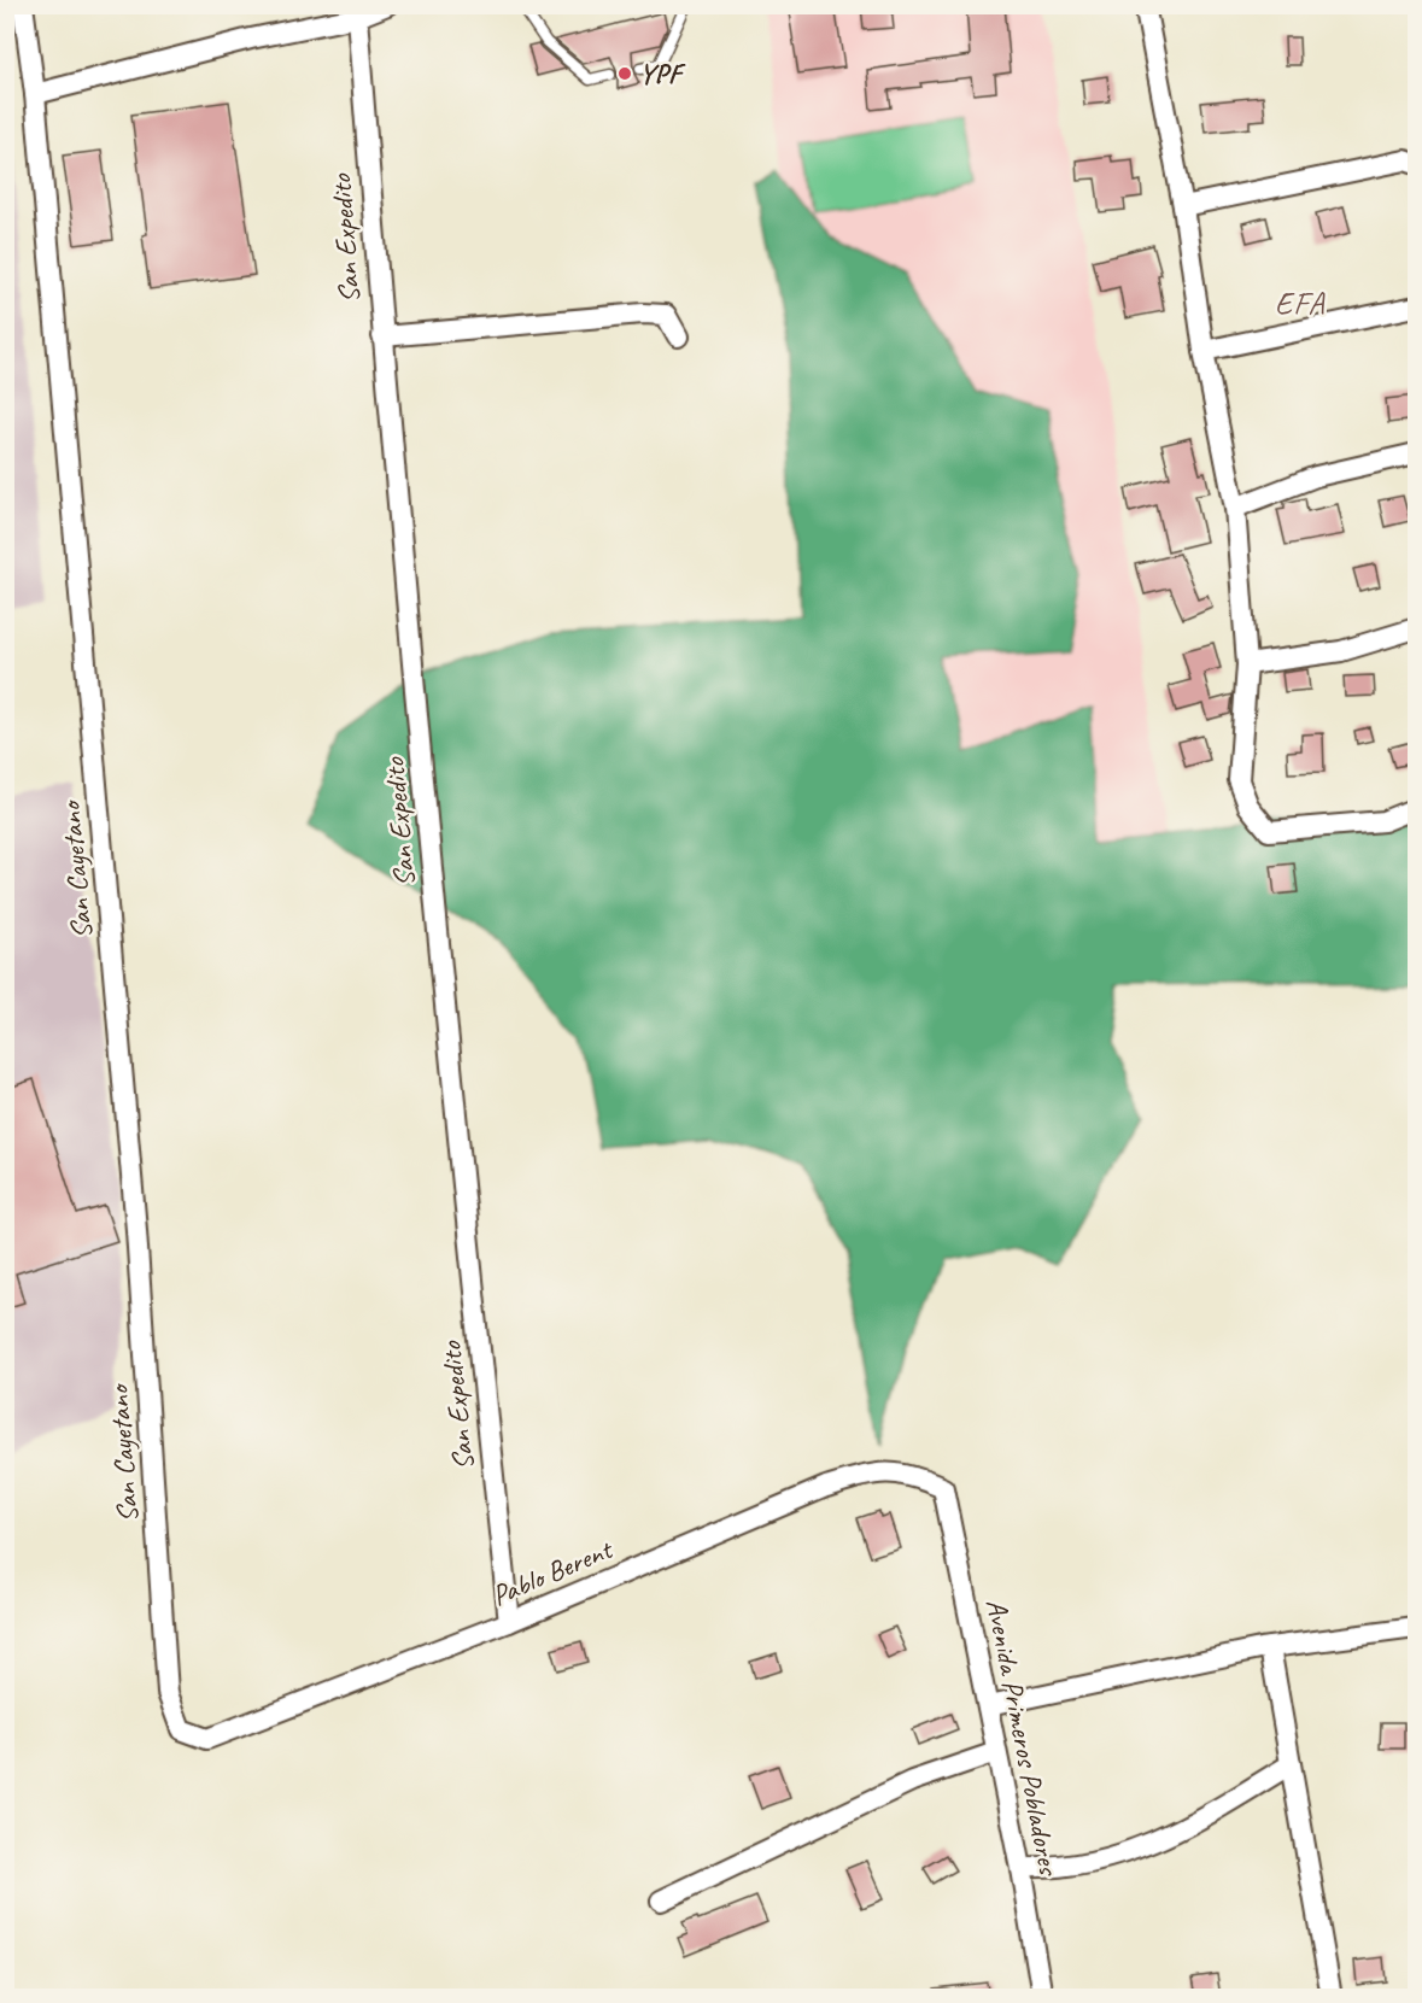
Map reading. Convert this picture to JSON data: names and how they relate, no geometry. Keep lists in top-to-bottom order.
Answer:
{
  "streets": {
    "street": [
      "San Expedito",
      "San Cayetano",
      "Pablo Berent",
      "Avenida Primeros Pobladores"
    ]
  },
  "crossings": [
    ["San Expedito", "Pablo Berent"],
    ["San Cayetano", "Pablo Berent"],
    ["Pablo Berent", "Avenida Primeros Pobladores"]
  ],
  "districts": ["EFA"],
  "places": ["YPF"]
}
